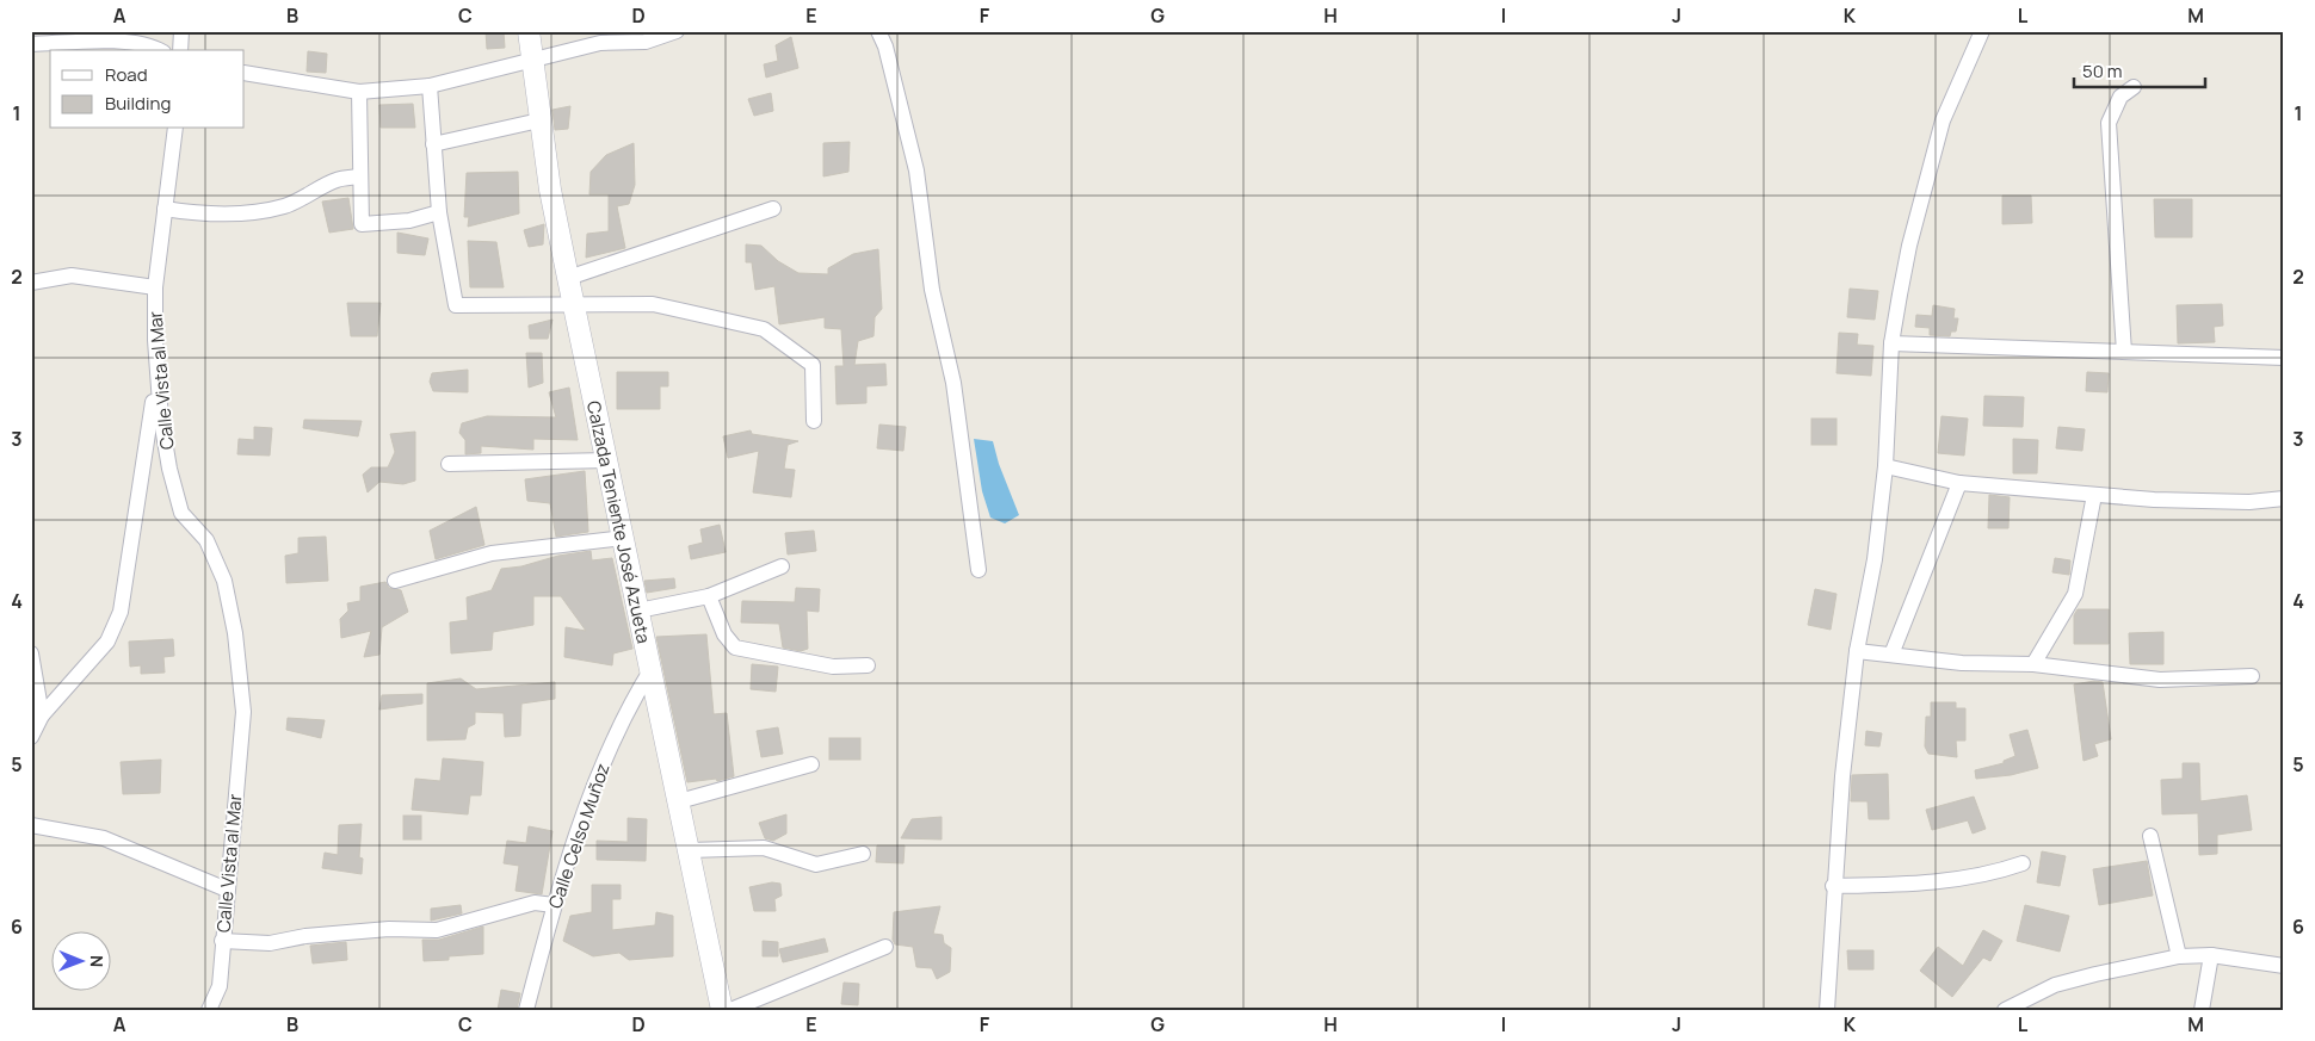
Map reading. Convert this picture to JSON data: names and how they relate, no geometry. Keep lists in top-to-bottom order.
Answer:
{
  "streets": {
    "main road": ["Calzada Teniente José Azueta"],
    "street": ["Calle Vista al Mar", "Calle Celso Muñoz"]
  },
  "crossings": [
    ["Calzada Teniente José Azueta", "Calle Celso Muñoz"]
  ],
  "legend": ["Road", "Building"],
  "scale_bar": "50 m",
  "north": "right",
  "grid": {
    "columns": [
      "A",
      "B",
      "C",
      "D",
      "E",
      "F",
      "G",
      "H",
      "I",
      "J",
      "K",
      "L",
      "M"
    ],
    "rows": [
      "1",
      "2",
      "3",
      "4",
      "5",
      "6"
    ]
  }
}
